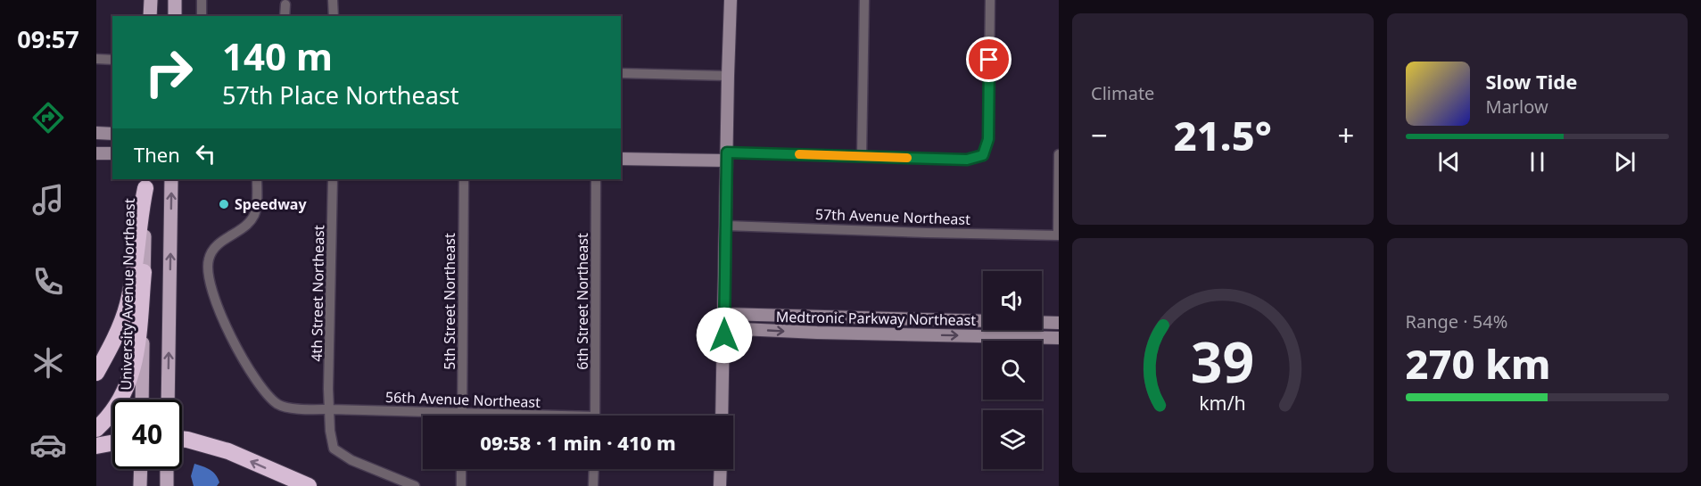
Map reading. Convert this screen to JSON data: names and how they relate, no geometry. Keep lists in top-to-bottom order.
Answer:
{
  "streets": {
    "main road": ["University Avenue Northeast"],
    "street": [
      "57th Avenue Northeast",
      "4th Street Northeast",
      "5th Street Northeast",
      "6th Street Northeast",
      "Medtronic Parkway Northeast",
      "56th Avenue Northeast"
    ]
  },
  "crossings": [
    ["4th Street Northeast", "56th Avenue Northeast"],
    ["5th Street Northeast", "56th Avenue Northeast"]
  ],
  "places": ["Speedway"],
  "page": {
    "tabs": "09:57",
    "tile": [
      "Climate",
      ["Range · 54%", "270 km"]
    ],
    "turn": ["140 m", "57th Place Northeast"],
    "song": ["Slow Tide", "Marlow"],
    "heat": ["−", "21.5°", "+"],
    "then": "Then",
    "limit": "40",
    "trip": "09:58 · 1 min · 410 m",
    "gauge": ["39", "km/h"]
  }
}
